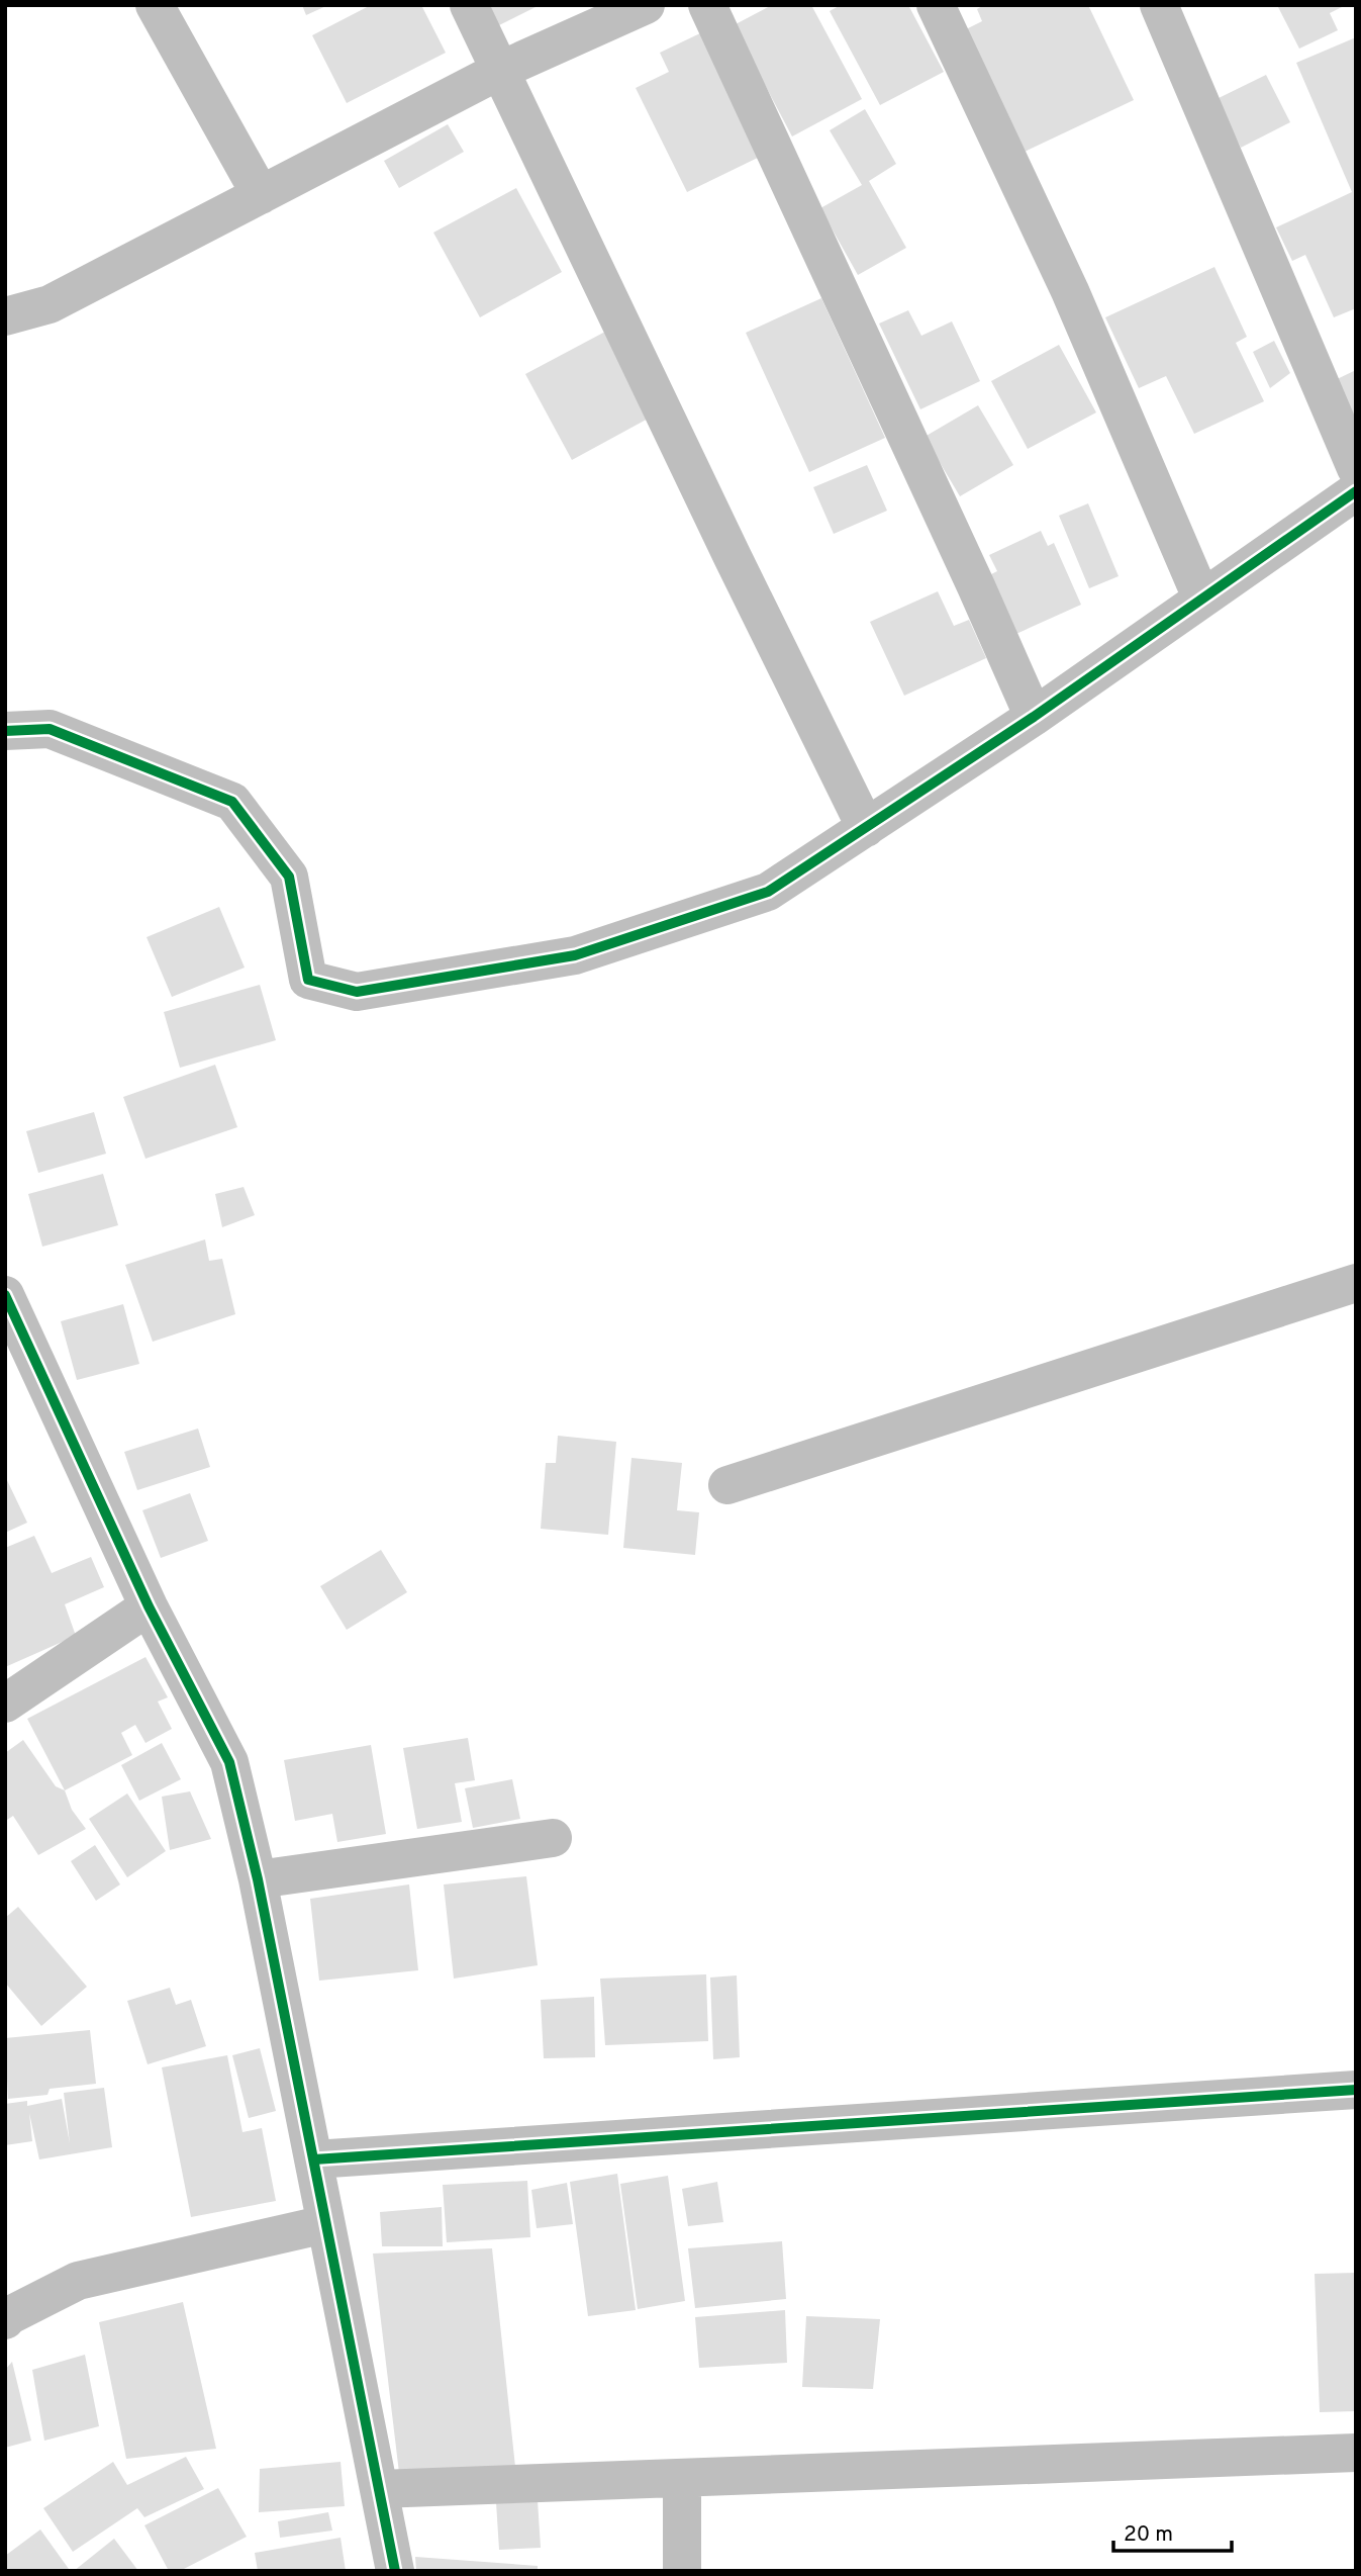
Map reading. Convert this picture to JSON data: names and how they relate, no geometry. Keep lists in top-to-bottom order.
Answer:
{
  "scale_bar": "20 m"
}
